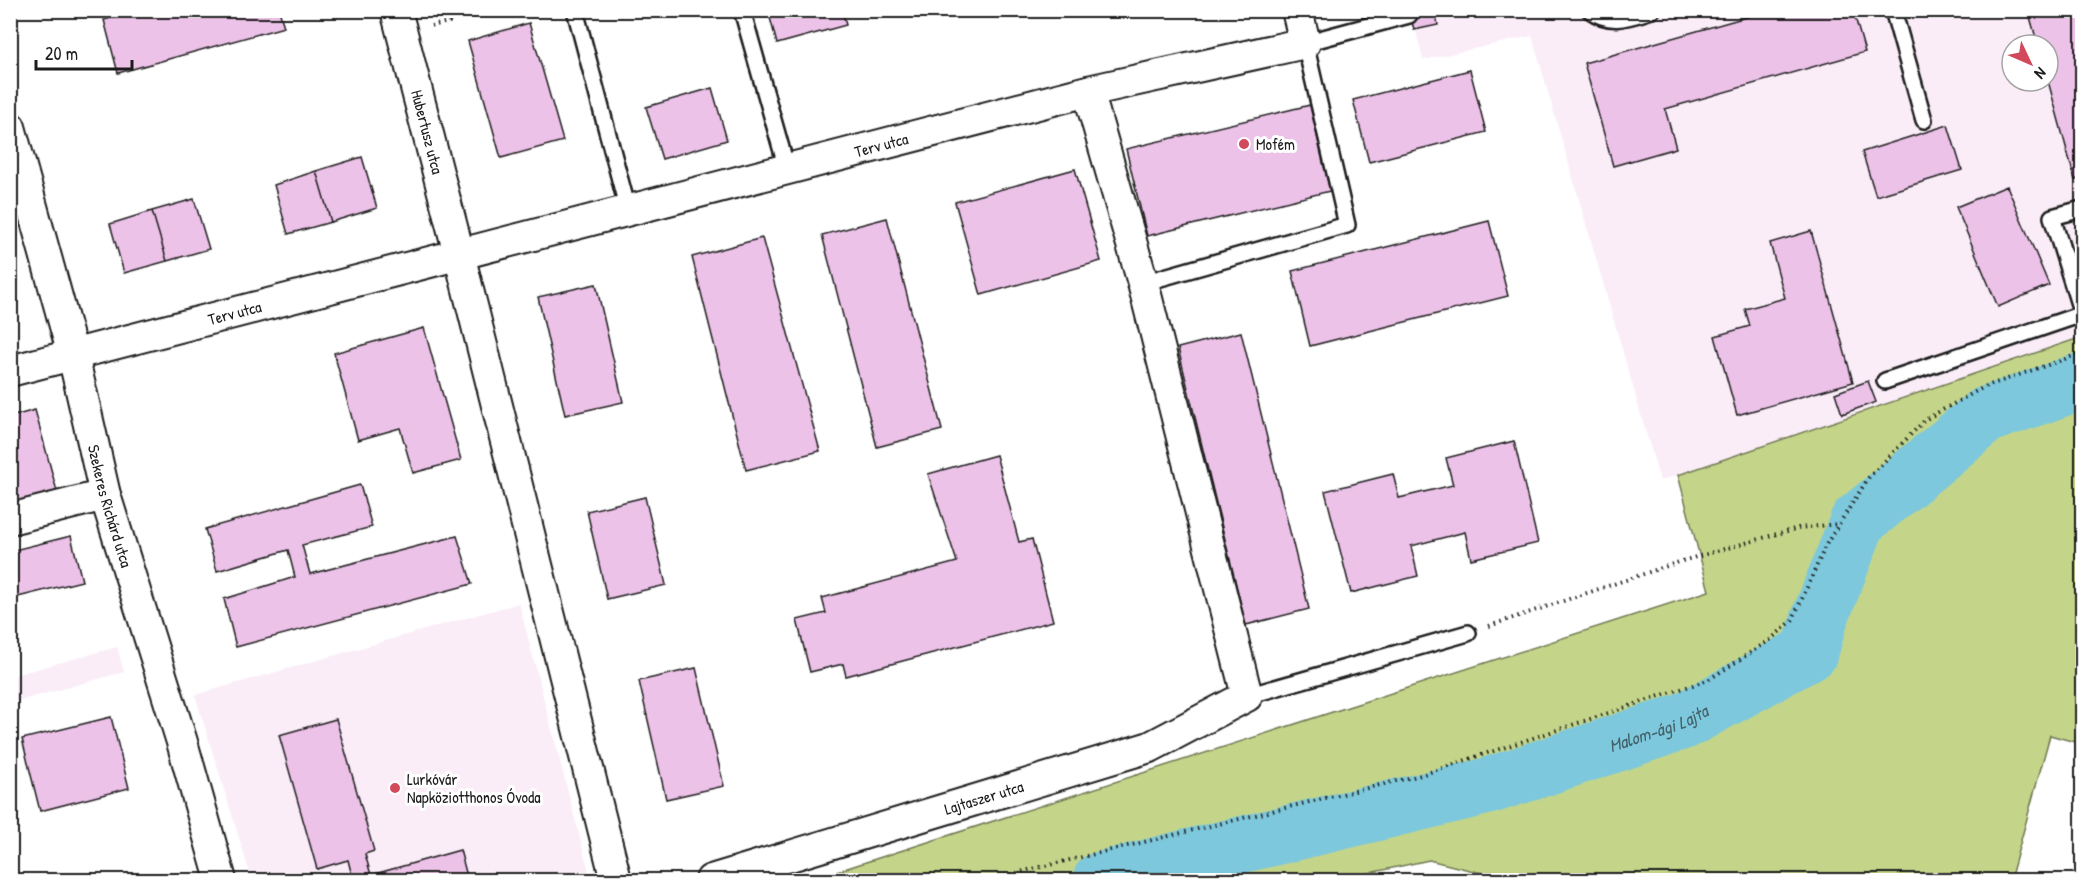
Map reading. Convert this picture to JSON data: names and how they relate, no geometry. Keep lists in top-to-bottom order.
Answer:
{
  "streets": {
    "street": [
      "Hubertusz utca",
      "Terv utca",
      "Szekeres Richárd utca",
      "Lajtaszer utca"
    ]
  },
  "crossings": [
    ["Hubertusz utca", "Terv utca"],
    ["Terv utca", "Szekeres Richárd utca"]
  ],
  "water": ["Malom-ági Lajta"],
  "places": ["Mofém", "Lurkóvár Napköziotthonos Óvoda"],
  "scale_bar": "20 m",
  "north": "bottom right"
}
